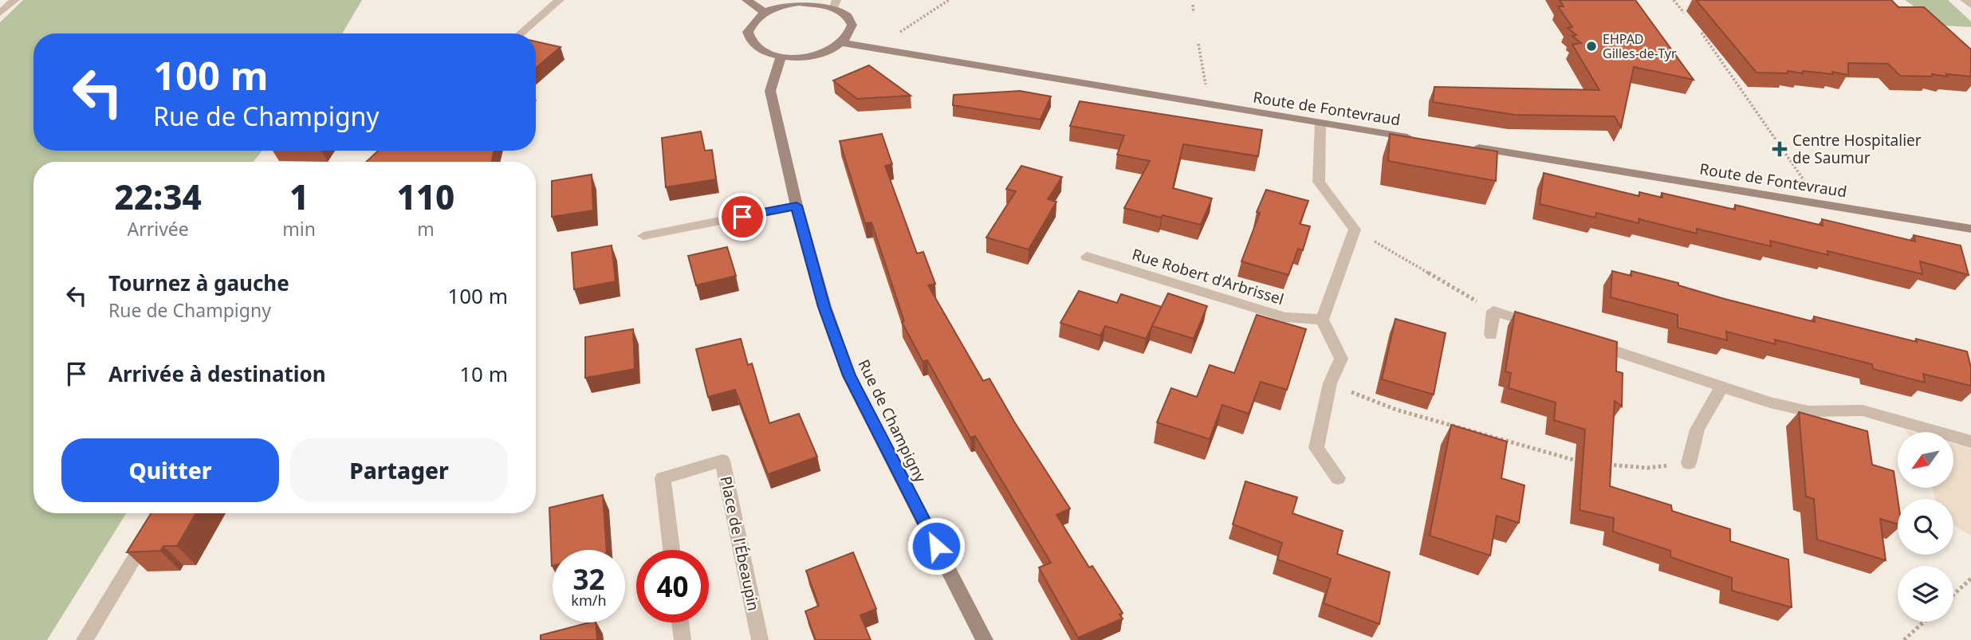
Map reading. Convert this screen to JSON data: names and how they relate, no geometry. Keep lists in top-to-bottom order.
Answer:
{
  "streets": {
    "street": [
      "Route de Fontevraud",
      "Rue Robert d'Arbrissel",
      "Rue de Champigny",
      "Place de l'Ébeaupin"
    ]
  },
  "places": {
    "other": ["EHPAD Gilles-de-Tyr"],
    "health": ["Centre Hospitalier de Saumur"]
  },
  "north": "bottom left",
  "page": {
    "turn": ["100 m", "Rue de Champigny"],
    "eta": [
      "22:34",
      "Arrivée",
      "1",
      "min",
      "110",
      "m"
    ],
    "list": [
      {
        "name": "Tournez à gauche",
        "note": "Rue de Champigny",
        "value": "100 m"
      },
      {
        "name": "Arrivée à destination",
        "value": "10 m"
      }
    ],
    "buttons": ["Quitter", "Partager"],
    "speed": "32 km/h",
    "limit": "40"
  }
}
